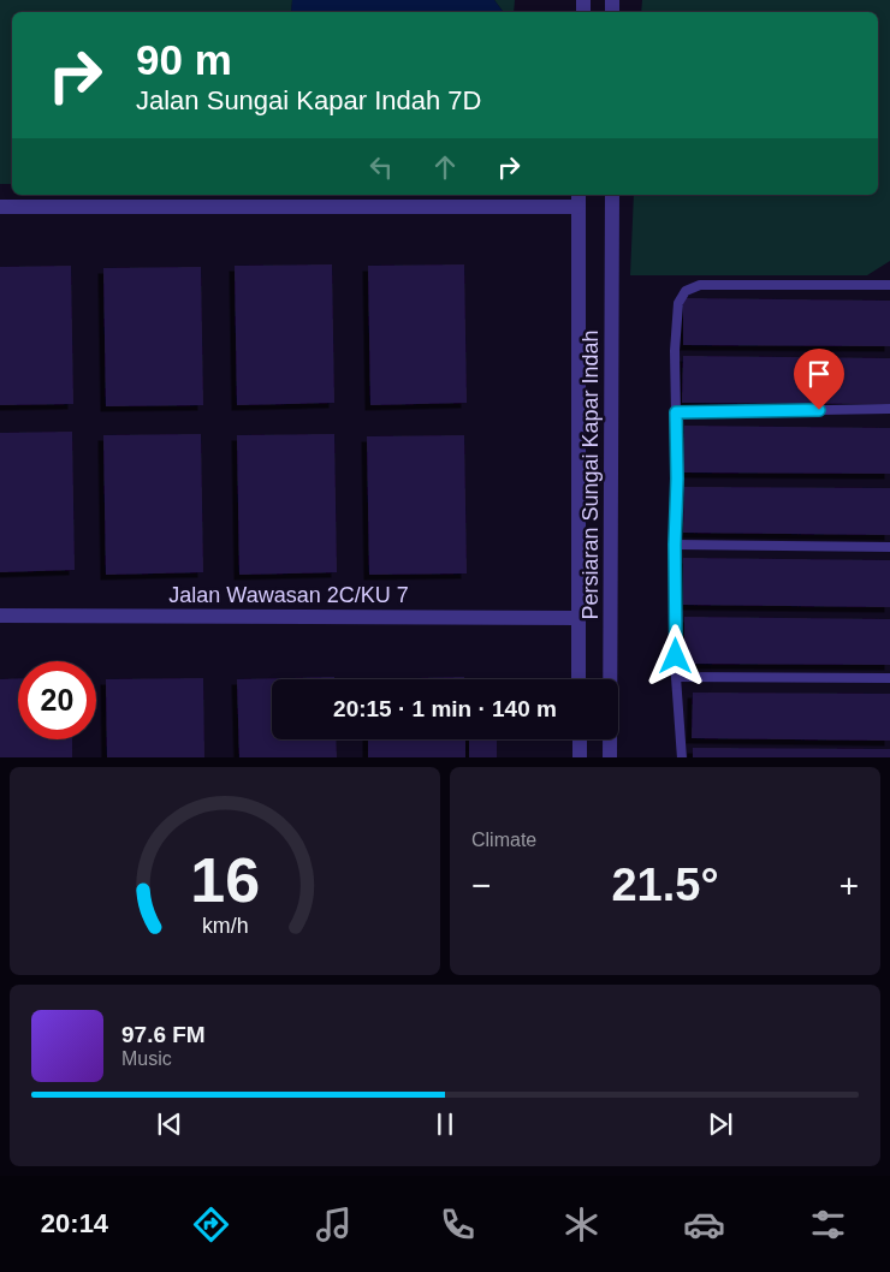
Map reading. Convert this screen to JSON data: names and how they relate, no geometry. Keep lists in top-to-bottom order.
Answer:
{
  "streets": {
    "street": ["Persiaran Sungai Kapar Indah", "Jalan Wawasan 2C/KU 7"]
  },
  "crossings": [
    ["Persiaran Sungai Kapar Indah", "Jalan Wawasan 2C/KU 7"]
  ],
  "page": {
    "turn": ["90 m", "Jalan Sungai Kapar Indah 7D"],
    "limit": "20",
    "trip": "20:15 · 1 min · 140 m",
    "tile": "Climate",
    "heat": ["−", "21.5°", "+"],
    "song": ["97.6 FM", "Music"],
    "tabs": "20:14",
    "gauge": ["16", "km/h"]
  }
}
